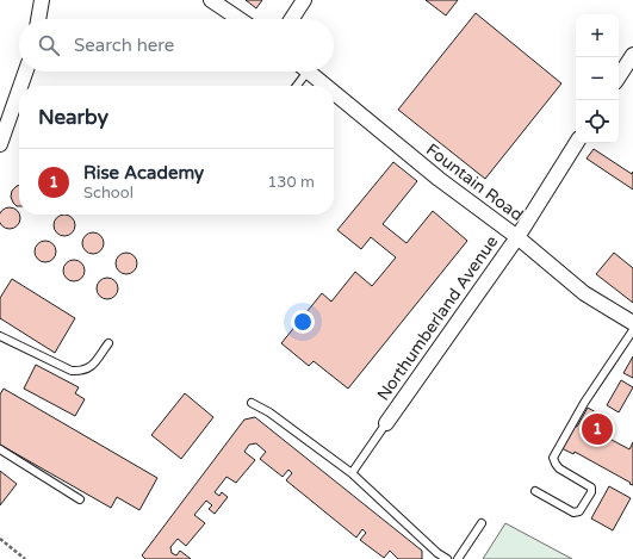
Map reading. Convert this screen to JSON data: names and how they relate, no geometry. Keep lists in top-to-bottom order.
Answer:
{
  "streets": {
    "street": ["Fountain Road", "Northumberland Avenue"]
  },
  "crossings": [
    ["Fountain Road", "Northumberland Avenue"]
  ],
  "page": {
    "map_buttons": ["+", "−"],
    "search": "Search here",
    "heading": "Nearby",
    "list": [
      {
        "mark": "1",
        "name": "Rise Academy",
        "note": "School",
        "value": "130 m"
      }
    ],
    "pins": "1"
  }
}
